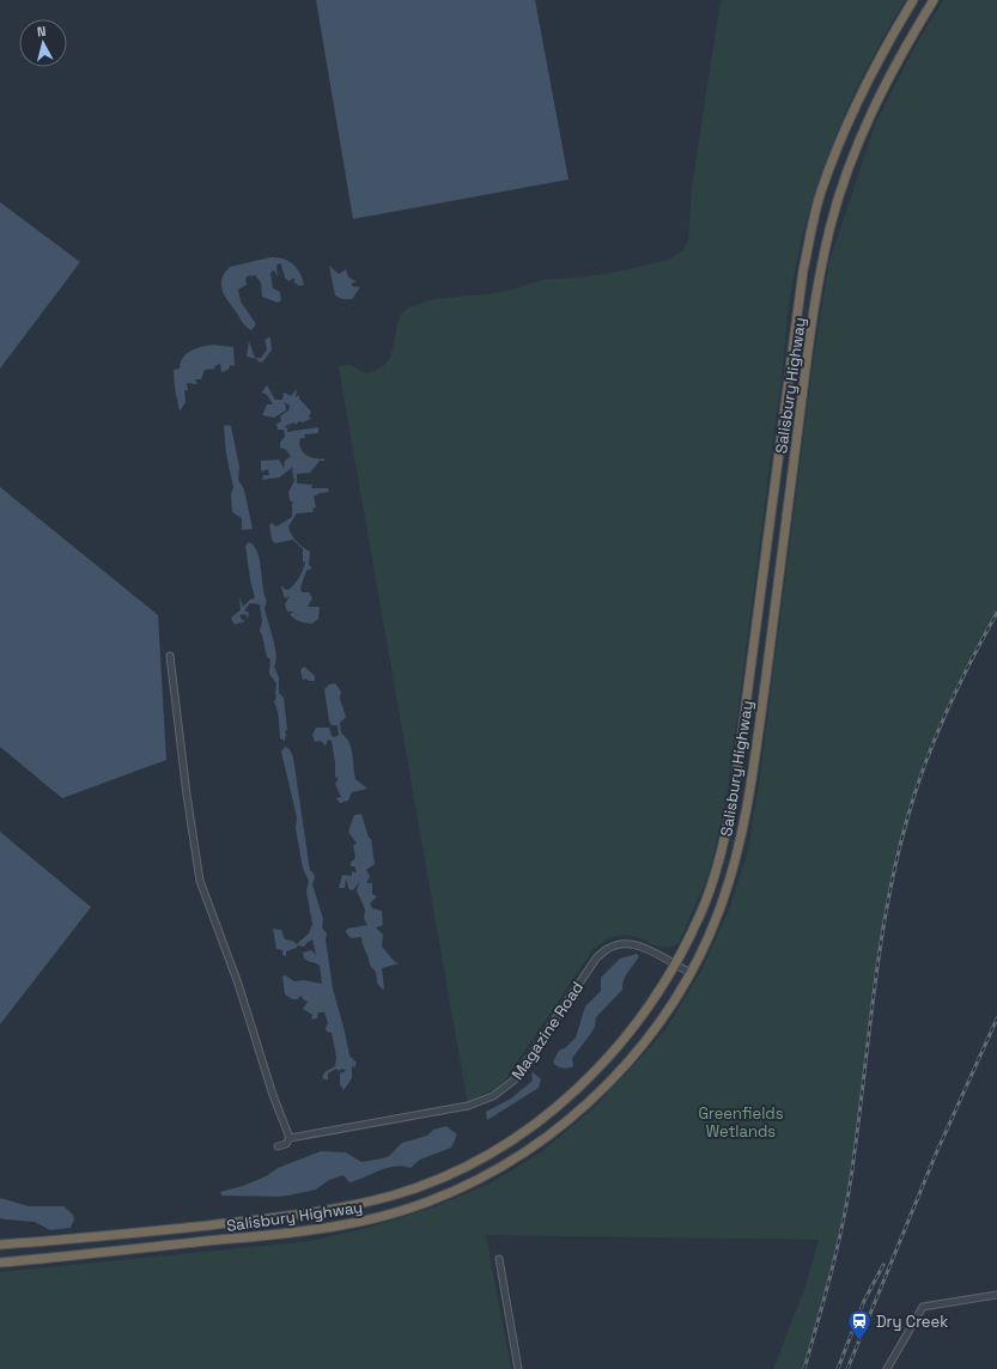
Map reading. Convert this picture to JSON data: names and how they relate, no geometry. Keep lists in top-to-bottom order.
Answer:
{
  "streets": {
    "highway": ["Salisbury Highway"],
    "street": ["Magazine Road"]
  },
  "crossings": [
    ["Salisbury Highway", "Magazine Road"]
  ],
  "parks": ["Greenfields Wetlands"],
  "places": {
    "station": ["Dry Creek"]
  },
  "north": "top"
}
